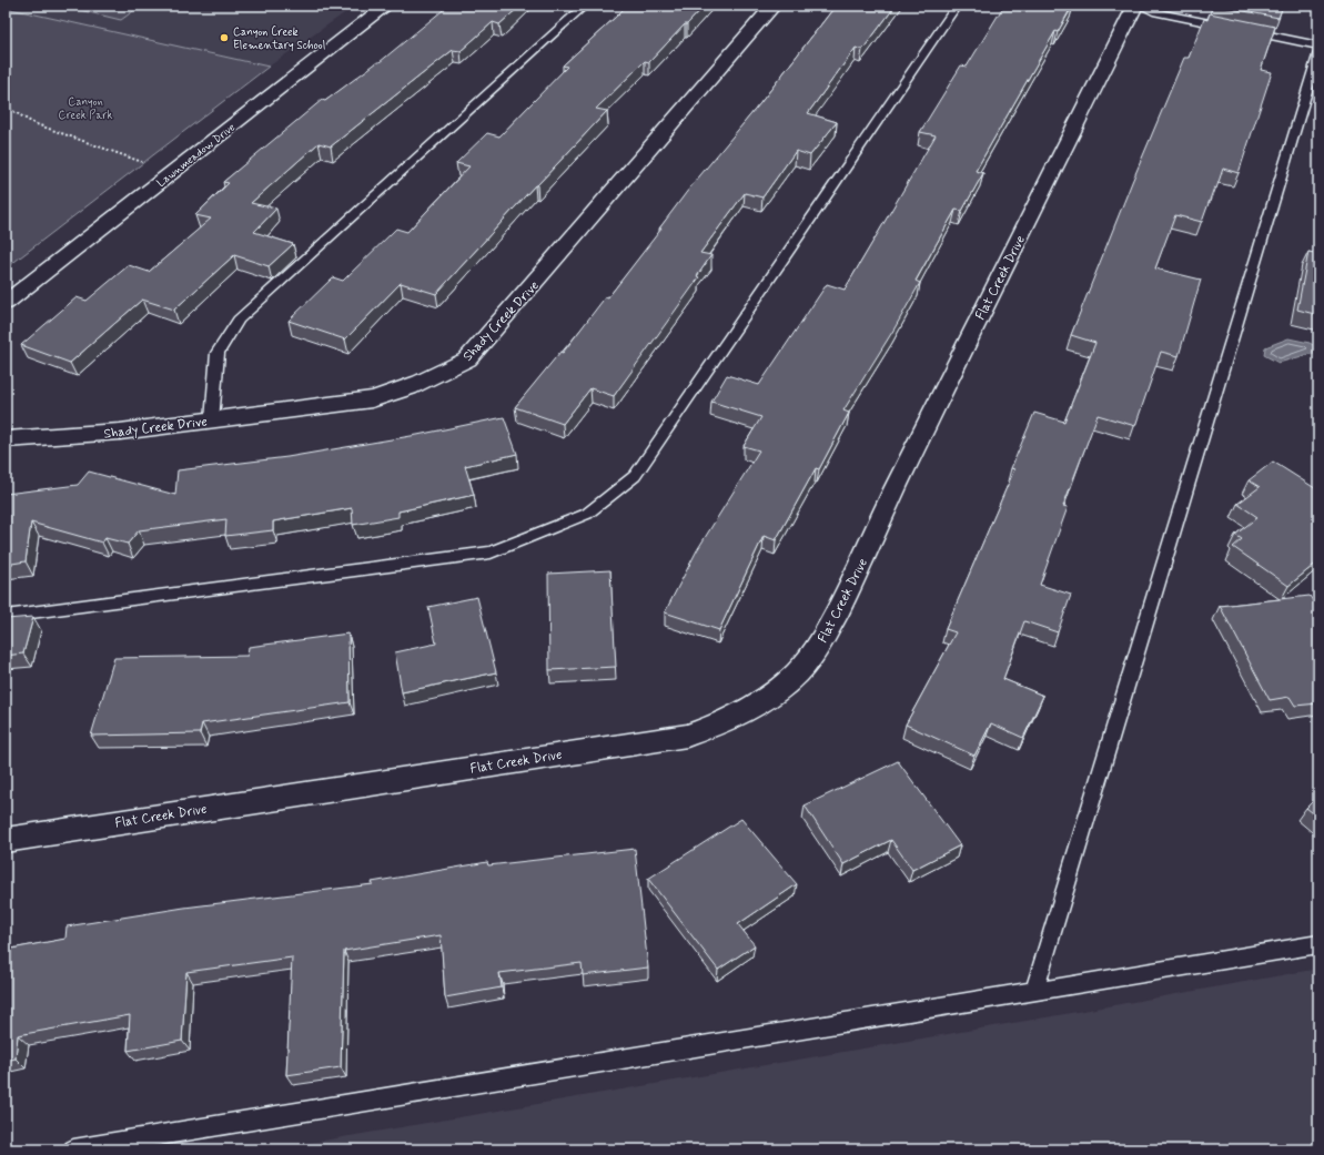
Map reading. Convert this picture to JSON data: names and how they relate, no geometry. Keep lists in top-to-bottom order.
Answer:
{
  "streets": {
    "street": ["Lawnmeadow Drive", "Flat Creek Drive", "Shady Creek Drive"]
  },
  "parks": ["Canyon Creek Park"],
  "places": ["Canyon Creek Elementary School"]
}
